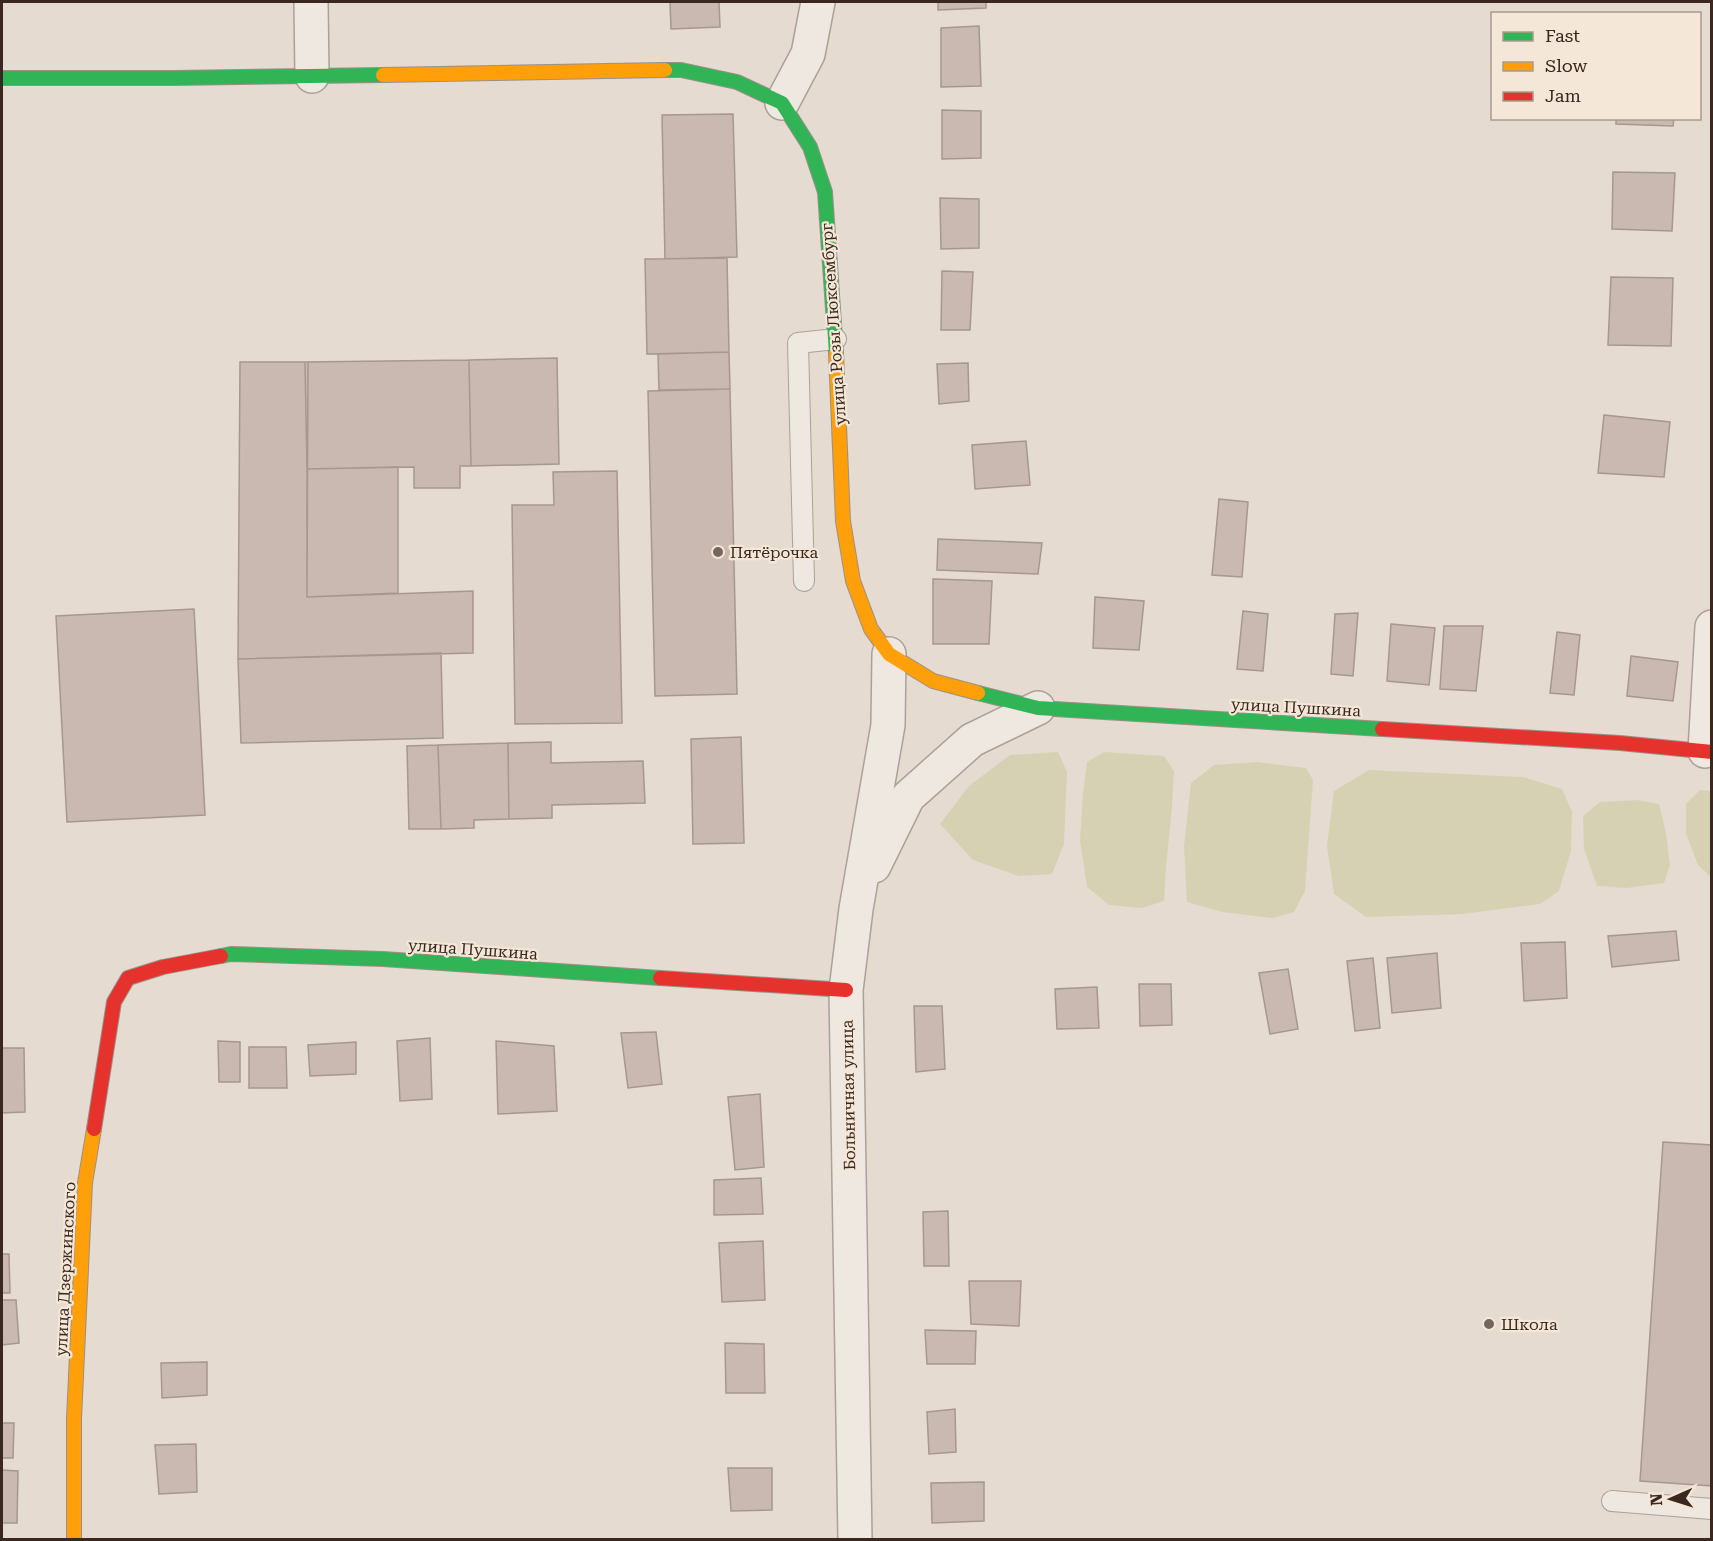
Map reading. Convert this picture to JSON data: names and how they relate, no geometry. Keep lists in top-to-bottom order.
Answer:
{
  "streets": {
    "main road": ["улица Розы Люксембург", "улица Пушкина", "улица Дзержинского"],
    "street": ["Больничная улица"]
  },
  "crossings": [
    ["улица Розы Люксембург", "улица Пушкина"],
    ["улица Розы Люксембург", "Больничная улица"],
    ["улица Пушкина", "Больничная улица"],
    ["улица Пушкина", "улица Дзержинского"]
  ],
  "places": ["Пятёрочка", "Школа"],
  "legend": ["Fast", "Slow", "Jam"],
  "north": "left"
}
